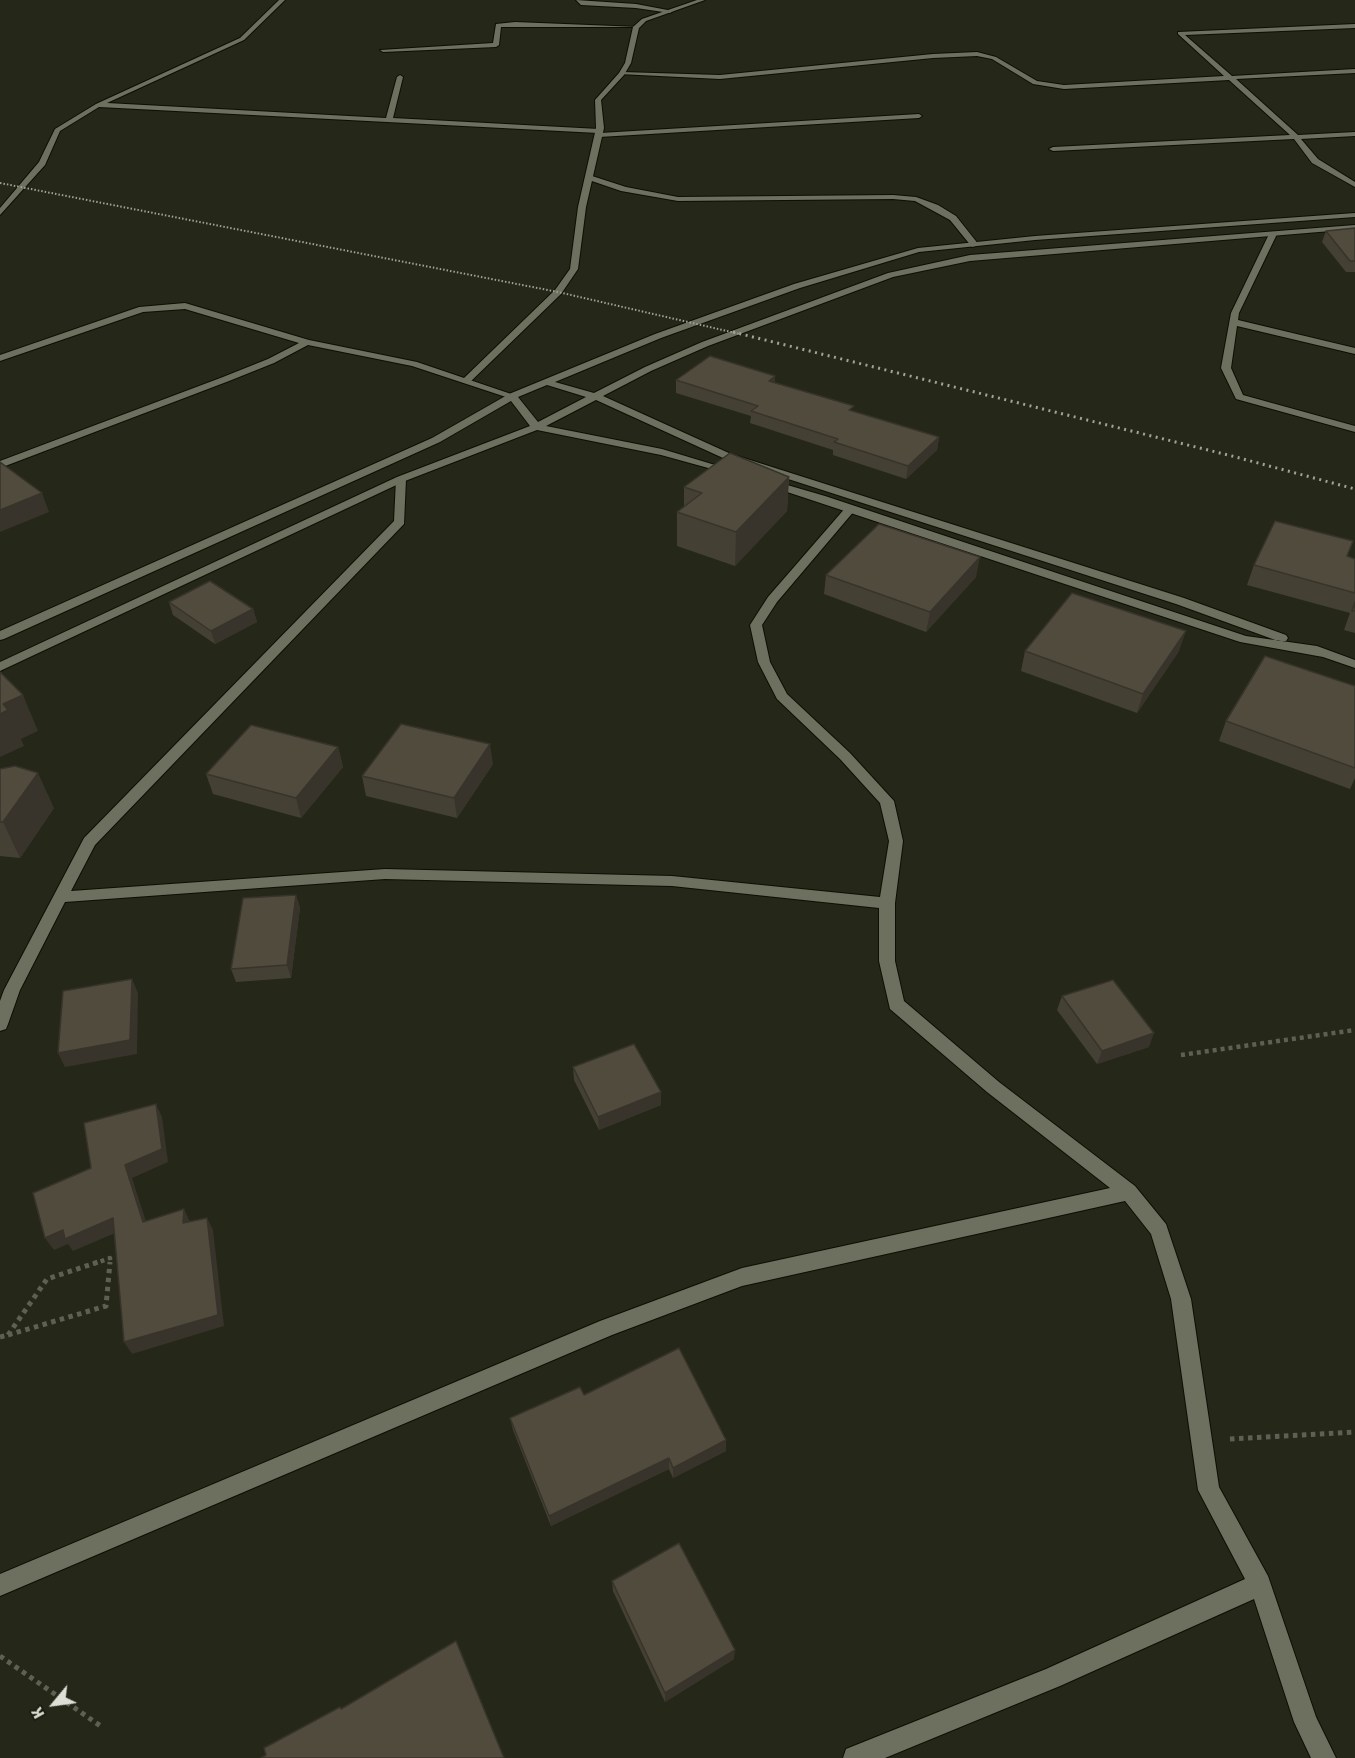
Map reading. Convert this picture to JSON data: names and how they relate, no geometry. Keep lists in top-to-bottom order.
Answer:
{
  "north": "bottom left"
}
